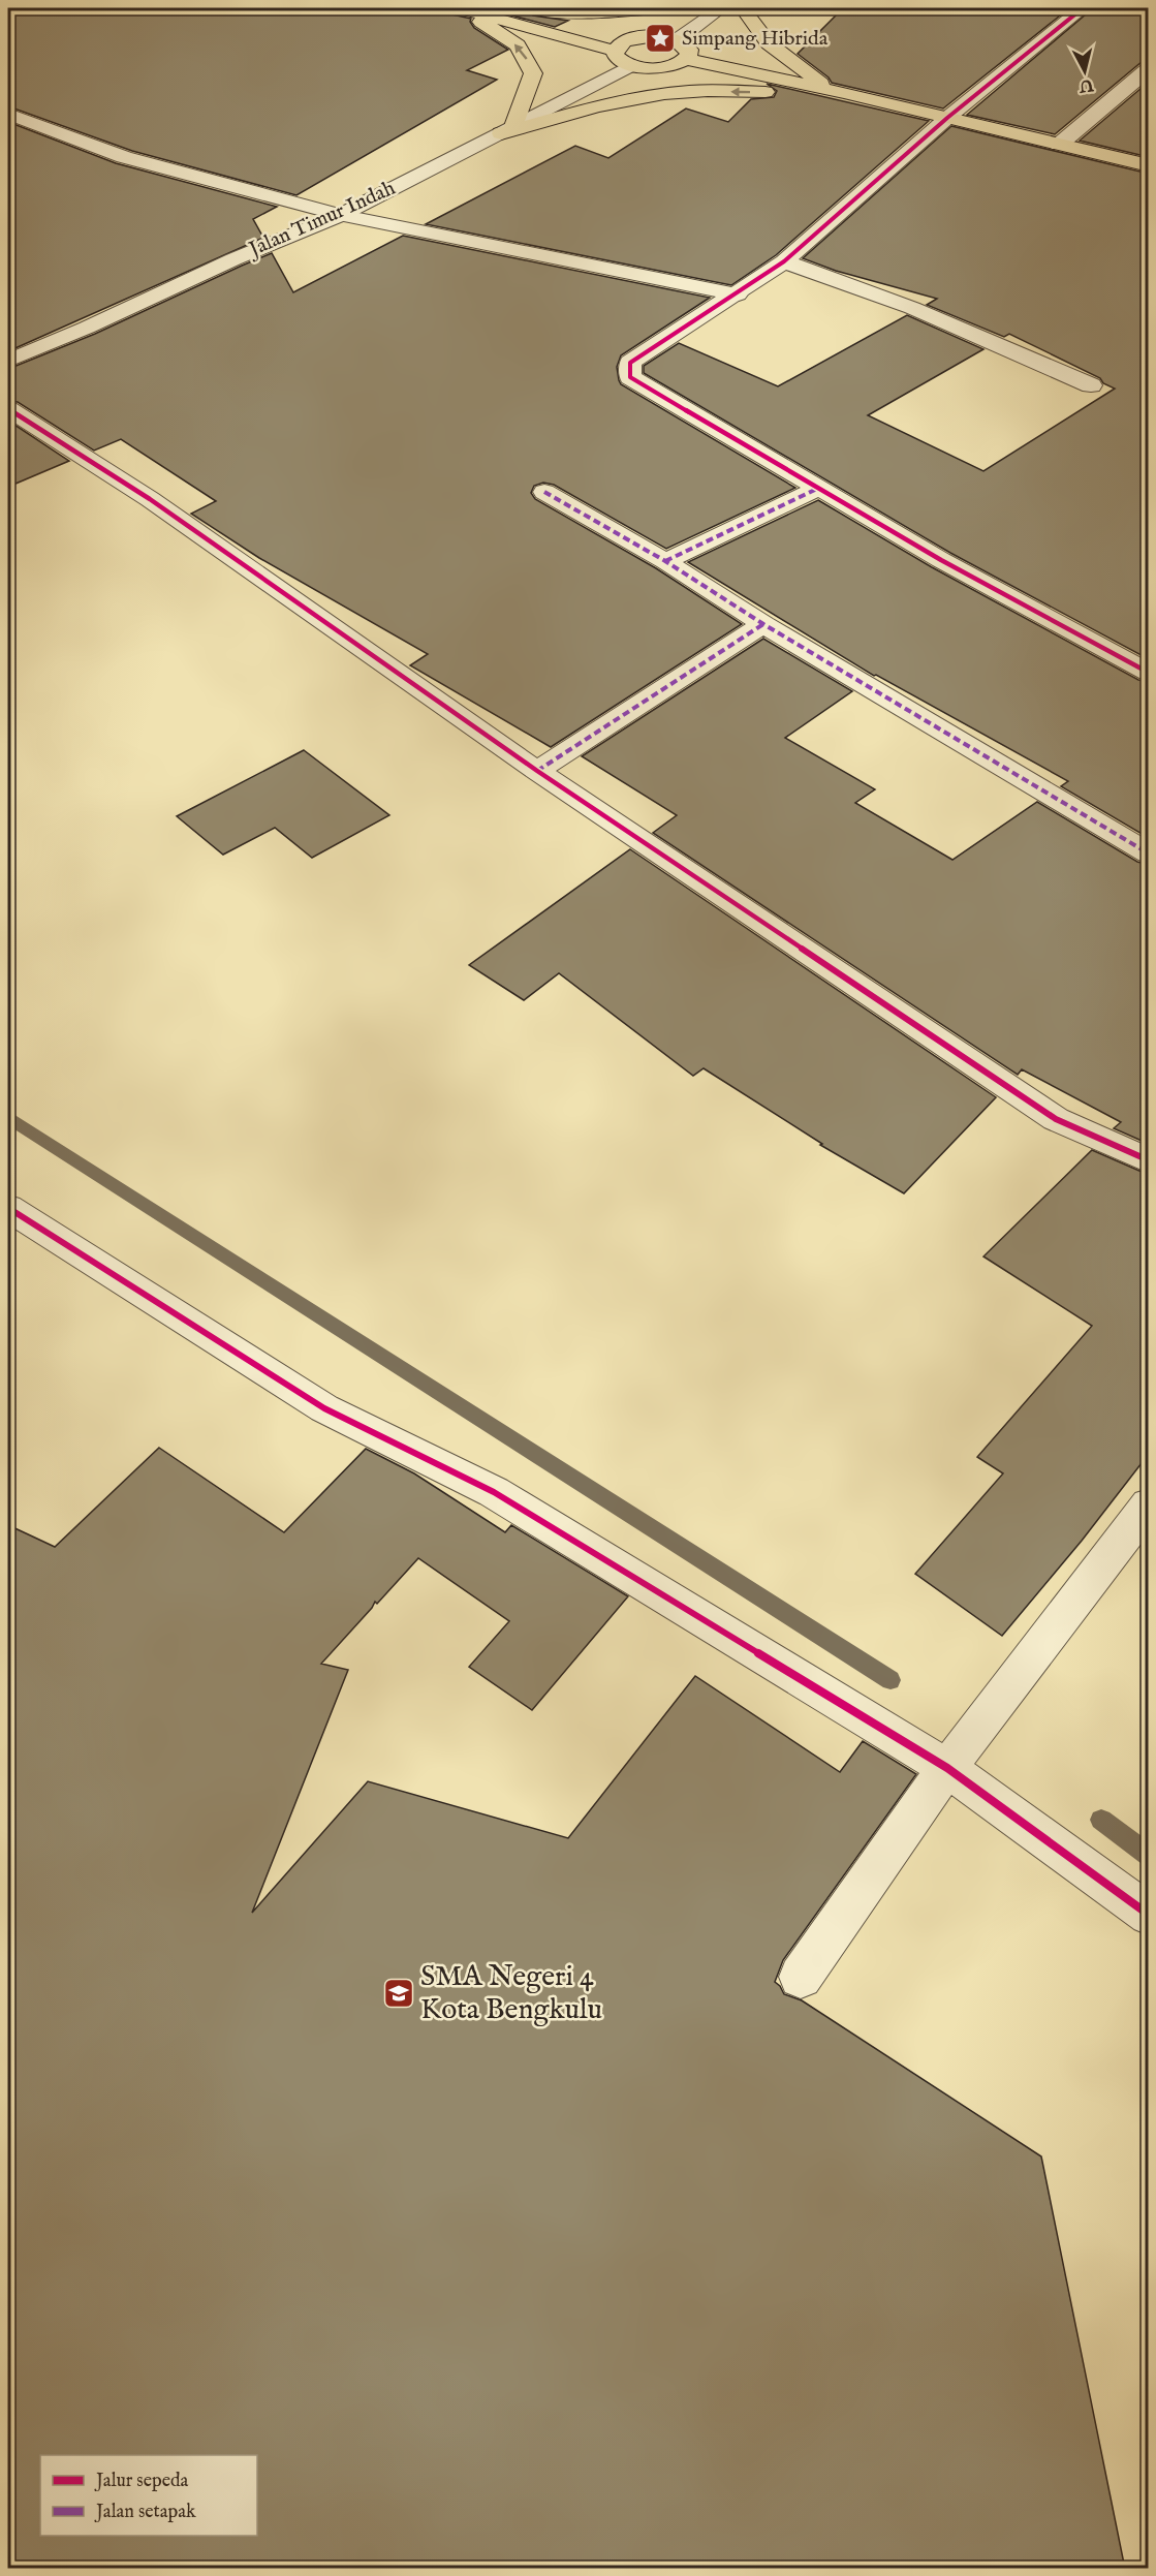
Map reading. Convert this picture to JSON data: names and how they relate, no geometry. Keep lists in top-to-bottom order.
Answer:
{
  "streets": {
    "street": ["Jalan Timur Indah"]
  },
  "places": {
    "place": ["Simpang Hibrida"],
    "school or university": ["SMA Negeri 4 Kota Bengkulu"]
  },
  "legend": ["Jalur sepeda", "Jalan setapak"],
  "north": "bottom"
}
